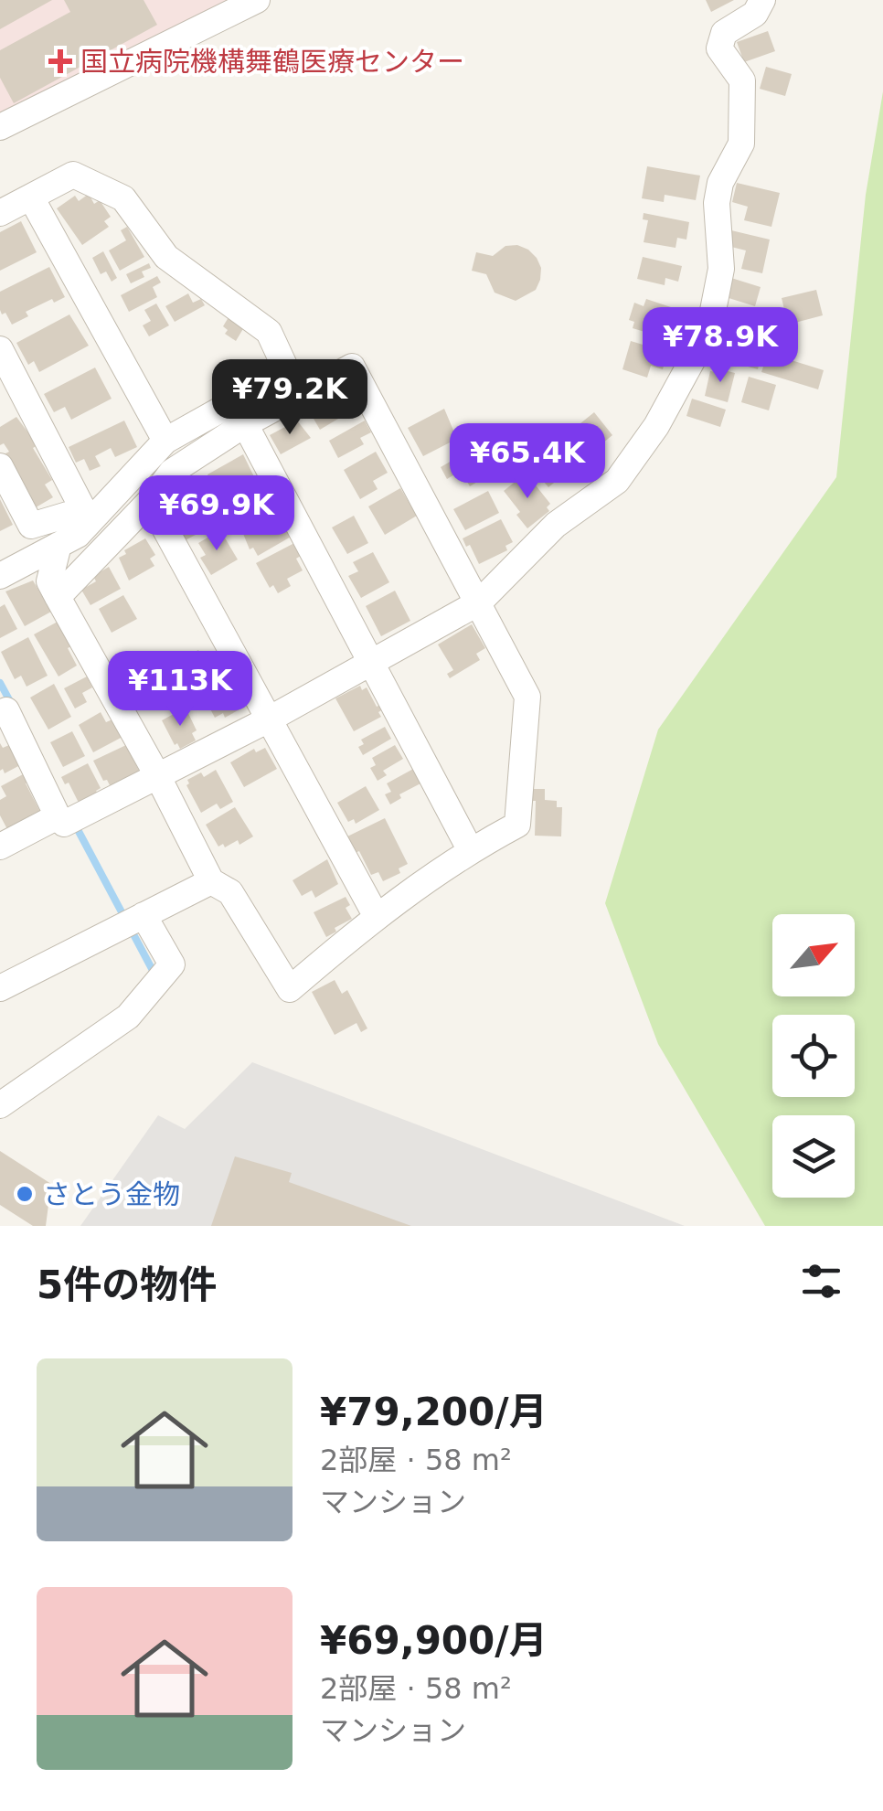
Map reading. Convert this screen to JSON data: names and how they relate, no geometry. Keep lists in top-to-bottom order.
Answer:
{
  "places": {
    "health": ["国立病院機構舞鶴医療センター"],
    "other": ["さとう金物"]
  },
  "north": "top right",
  "page": {
    "price": [
      "¥78.9K",
      "¥79.2K",
      "¥65.4K",
      "¥69.9K",
      "¥113K"
    ],
    "heading": "5件の物件",
    "list": [
      {
        "name": "¥79,200/月",
        "note": "2部屋 · 58 m² · マンション"
      },
      {
        "name": "¥69,900/月",
        "note": "2部屋 · 58 m² · マンション"
      }
    ]
  }
}
